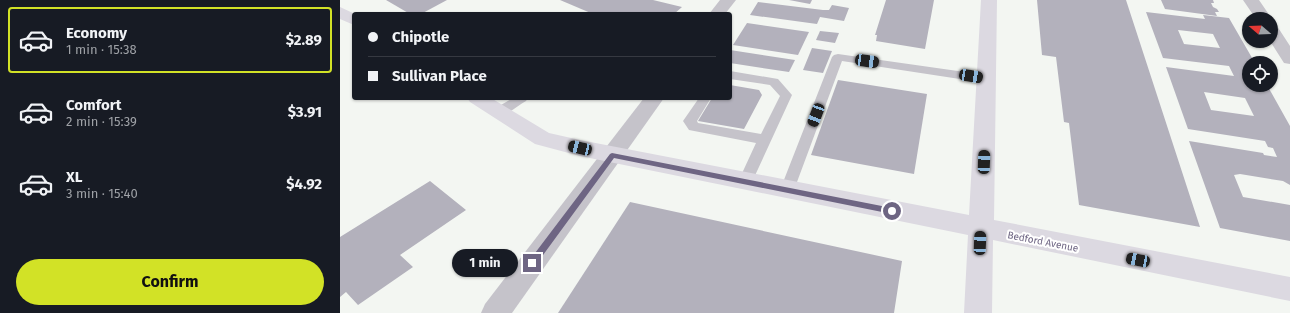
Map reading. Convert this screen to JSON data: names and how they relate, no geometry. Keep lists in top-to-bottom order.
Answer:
{
  "streets": {
    "street": ["Bedford Avenue"]
  },
  "north": "left",
  "page": {
    "list": [
      {
        "name": "Economy",
        "note": "1 min · 15:38",
        "value": "$2.89"
      },
      {
        "name": "Comfort",
        "note": "2 min · 15:39",
        "value": "$3.91"
      },
      {
        "name": "XL",
        "note": "3 min · 15:40",
        "value": "$4.92"
      }
    ],
    "banner": ["Chipotle", "Sullivan Place"],
    "bubble": "1 min",
    "buttons": "Confirm"
  }
}
